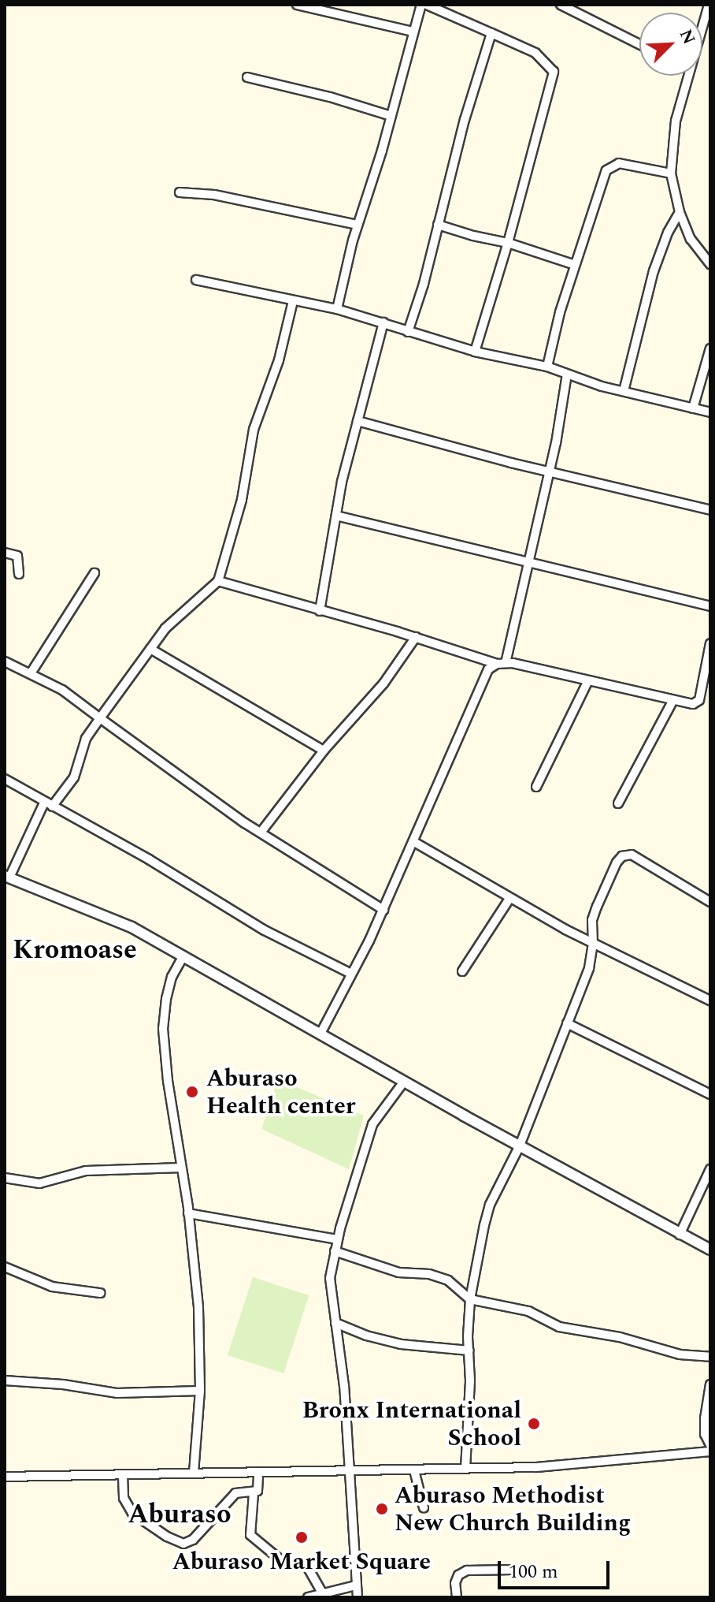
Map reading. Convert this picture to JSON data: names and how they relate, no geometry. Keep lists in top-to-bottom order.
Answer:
{
  "districts": ["Kromoase", "Aburaso"],
  "places": [
    "Aburaso Health center",
    "Bronx International School",
    "Aburaso Methodist New Church Building",
    "Aburaso Market Square"
  ],
  "scale_bar": "100 m",
  "north": "top right"
}
